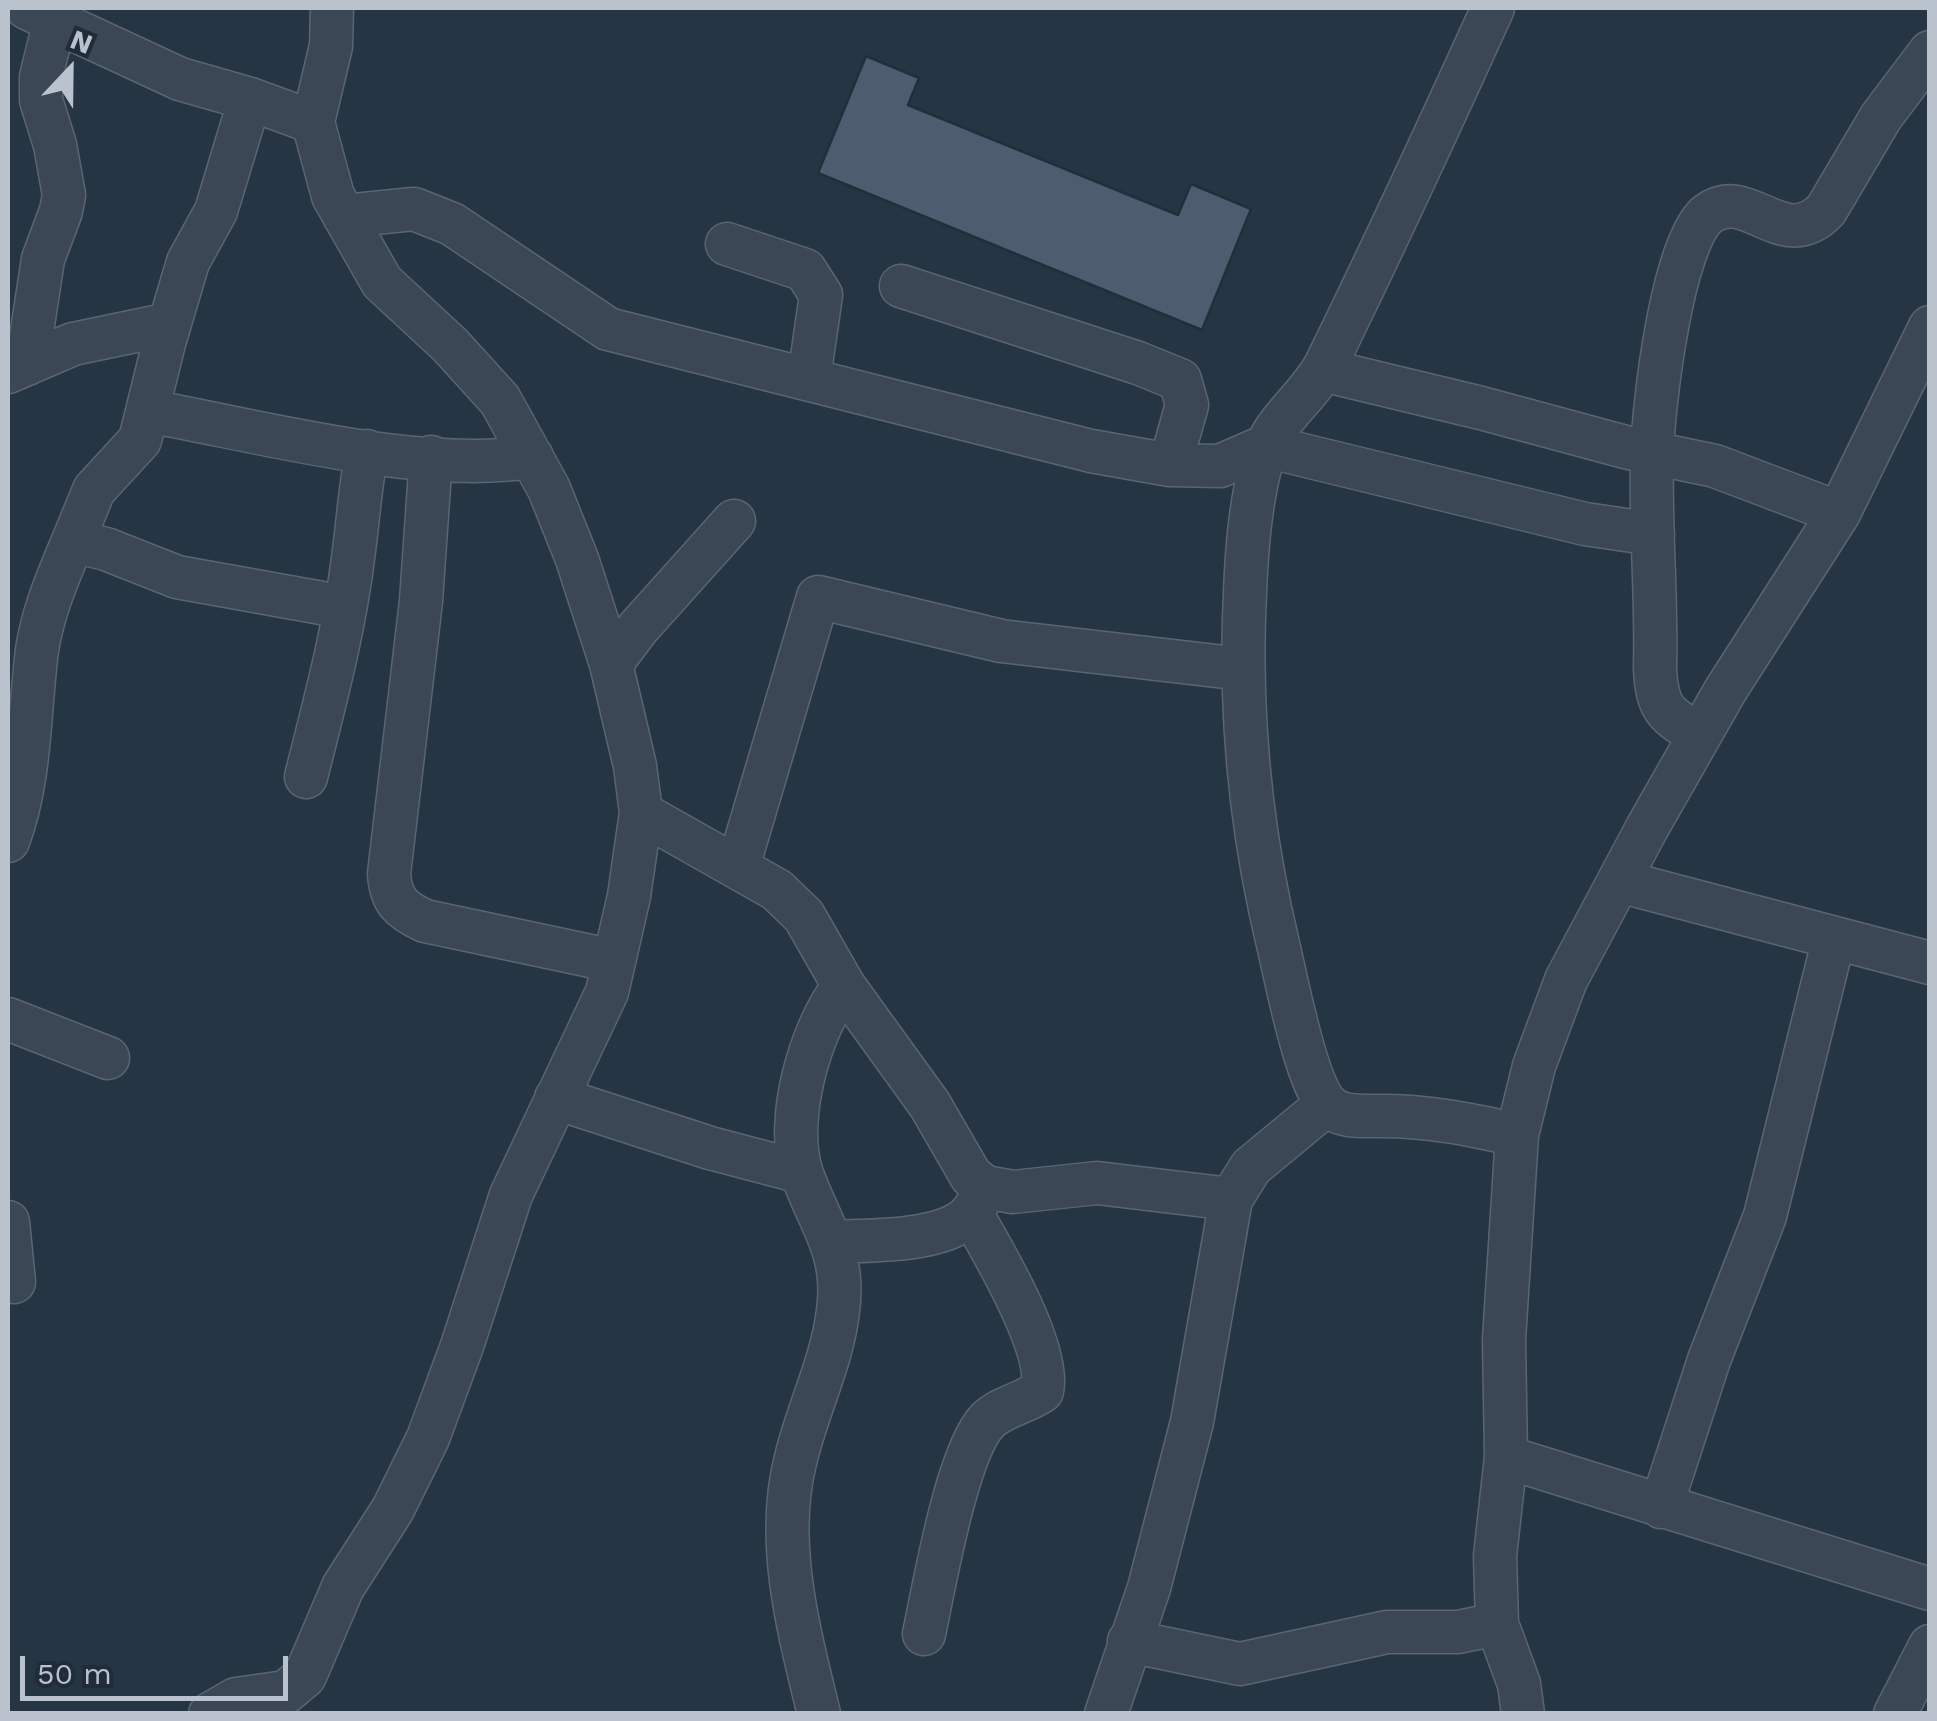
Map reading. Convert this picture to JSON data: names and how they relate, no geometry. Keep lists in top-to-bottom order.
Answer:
{
  "scale_bar": "50 m",
  "north": "top"
}
